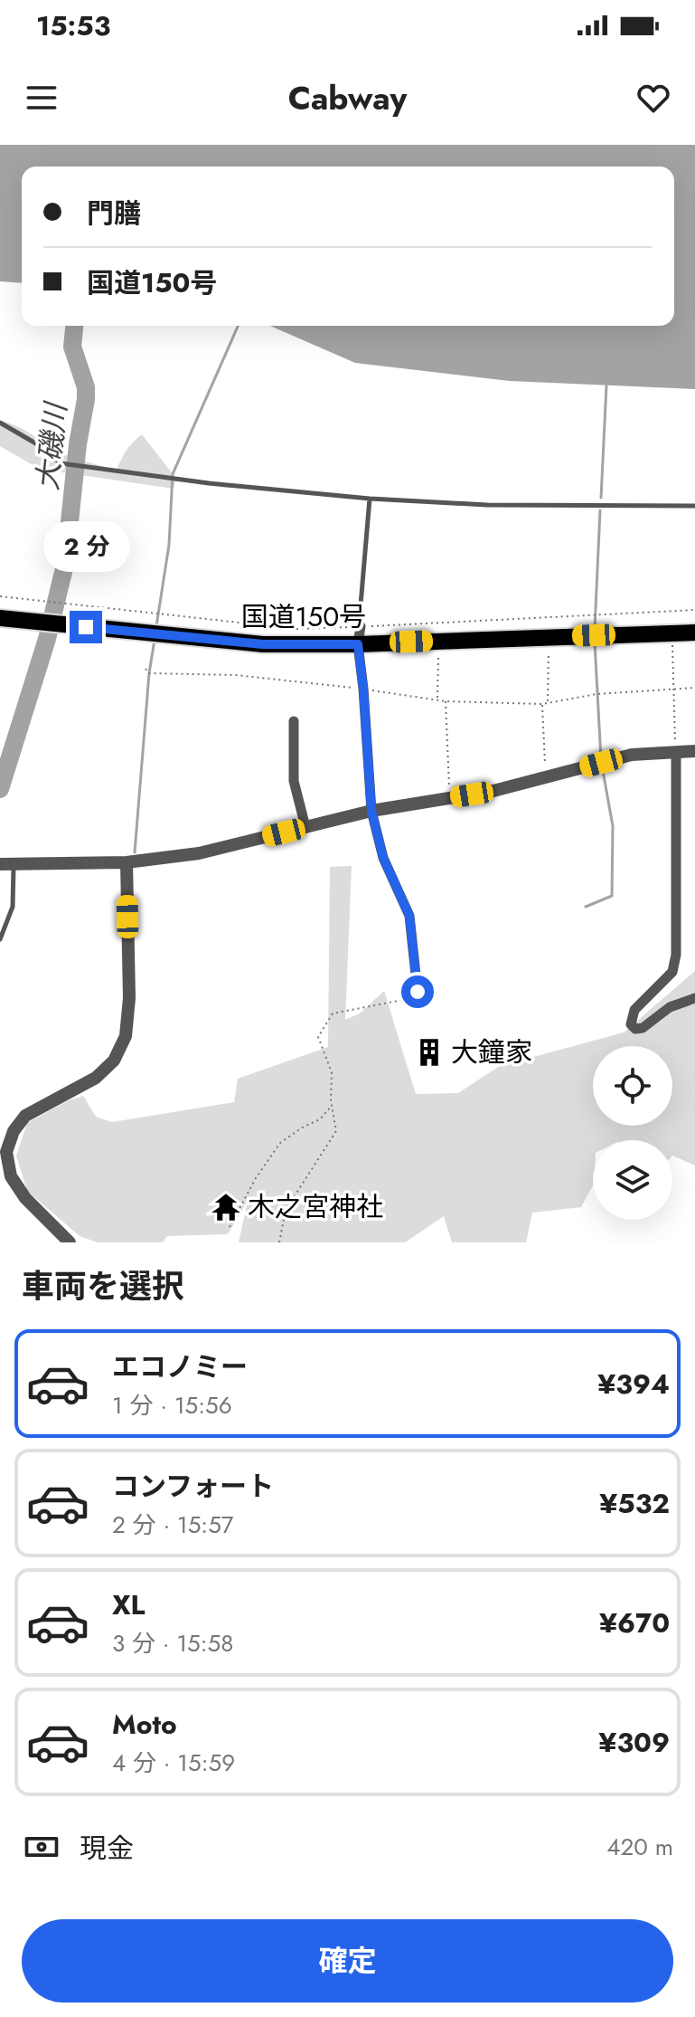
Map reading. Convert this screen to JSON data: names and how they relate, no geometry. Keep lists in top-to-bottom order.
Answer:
{
  "streets": {
    "highway": ["国道150号"]
  },
  "water": ["大磯川"],
  "places": {
    "building": ["大鐘家"],
    "temple": ["木之宮神社"]
  },
  "page": {
    "status": "15:53",
    "header": "Cabway",
    "banner": ["門膳", "国道150号"],
    "bubble": "2 分",
    "heading": "車両を選択",
    "list": [
      {
        "name": "エコノミー",
        "note": "1 分 · 15:56",
        "value": "¥394"
      },
      {
        "name": "コンフォート",
        "note": "2 分 · 15:57",
        "value": "¥532"
      },
      {
        "name": "XL",
        "note": "3 分 · 15:58",
        "value": "¥670"
      },
      {
        "name": "Moto",
        "note": "4 分 · 15:59",
        "value": "¥309"
      }
    ],
    "pay": ["現金", "420 m"],
    "buttons": "確定"
  }
}
